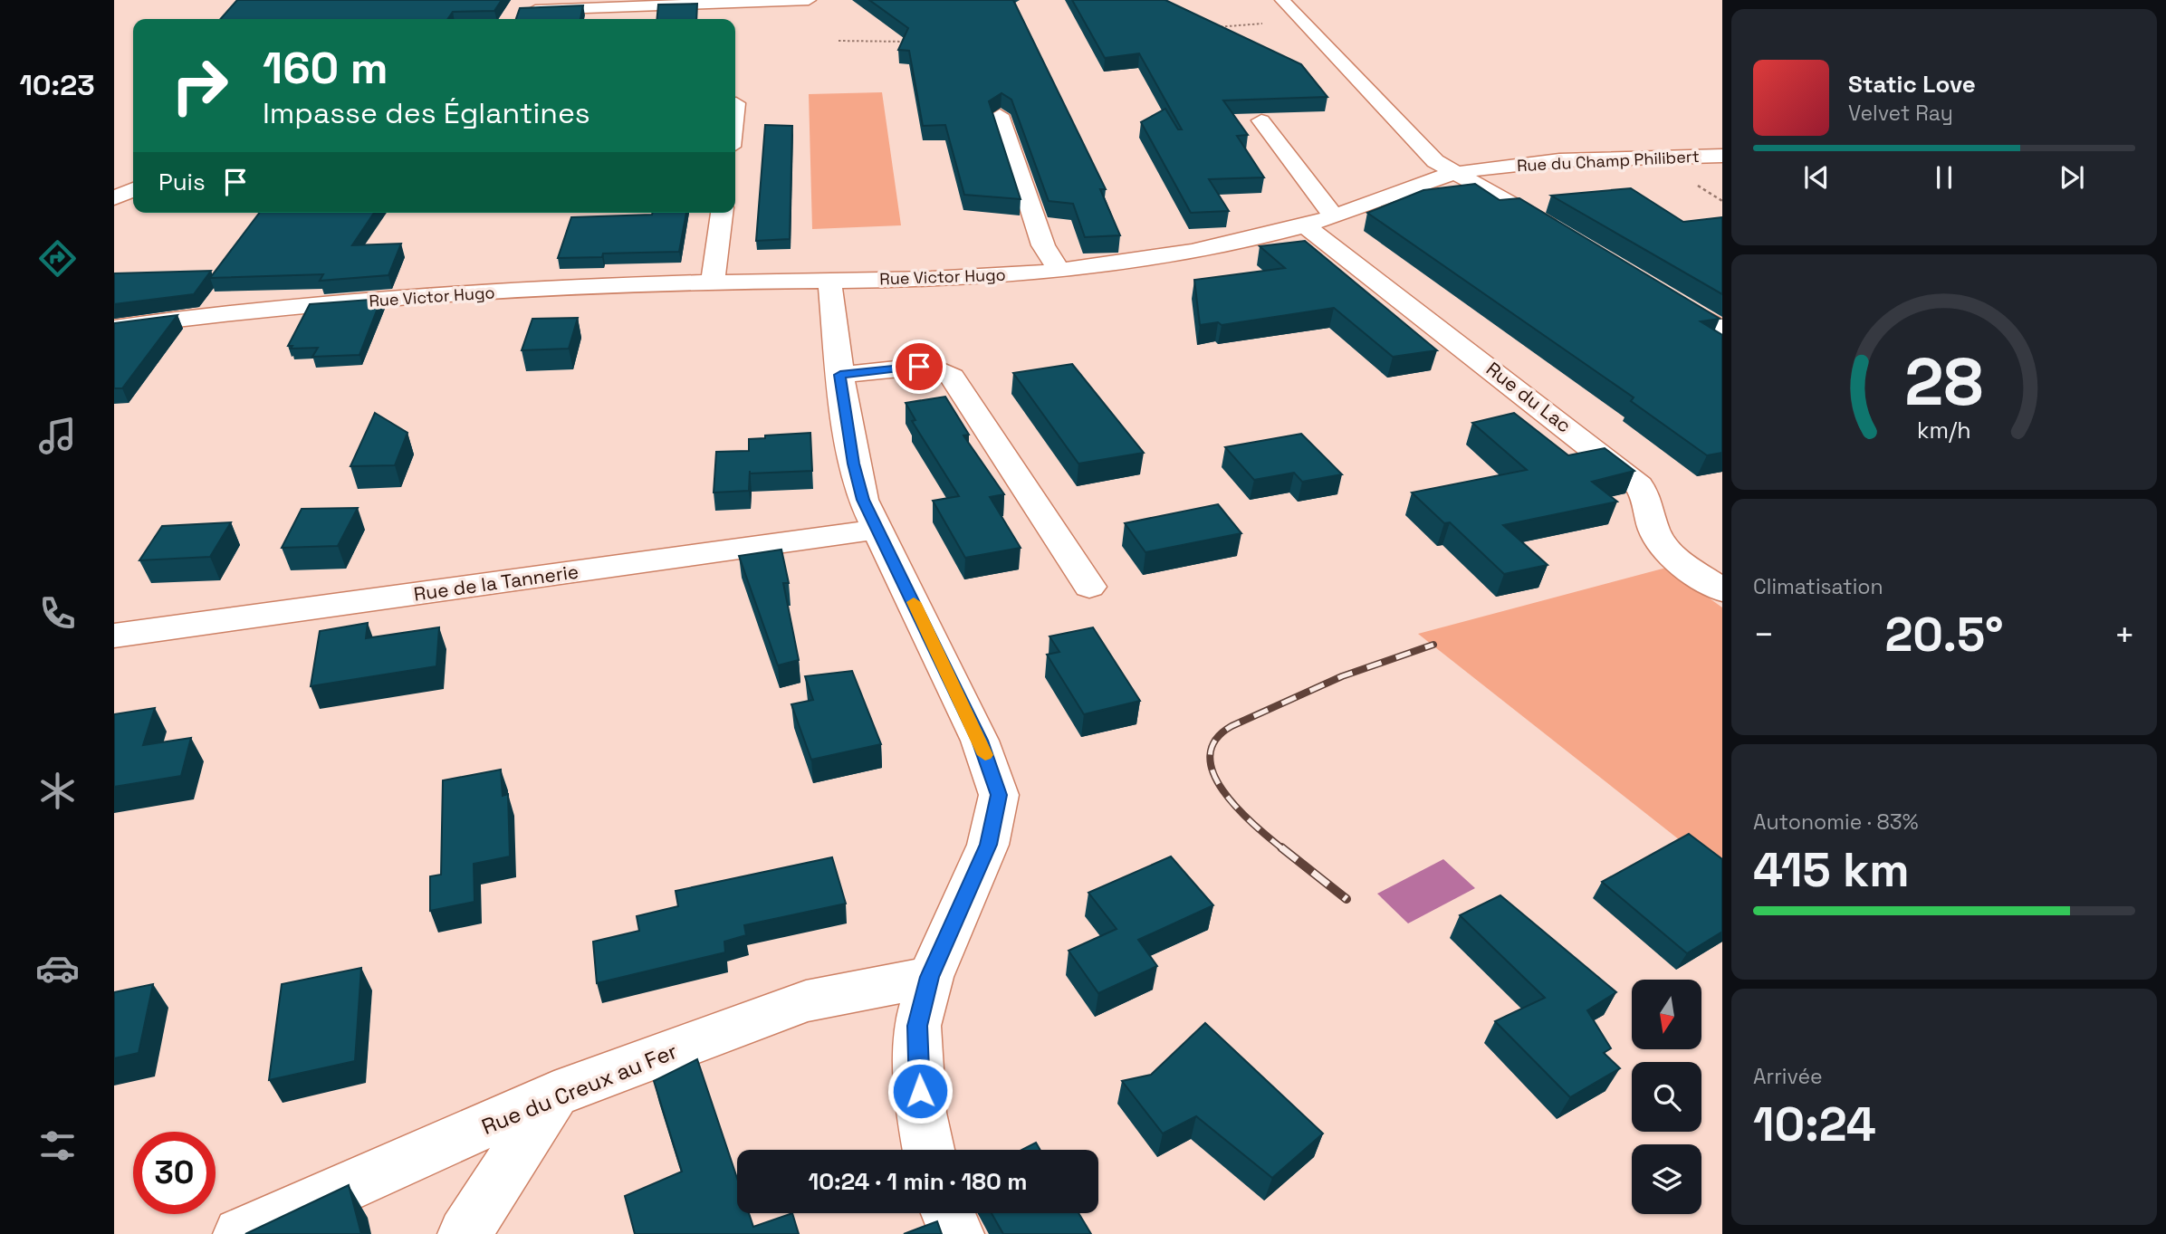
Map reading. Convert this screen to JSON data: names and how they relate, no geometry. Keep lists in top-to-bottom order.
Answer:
{
  "streets": {
    "street": [
      "Rue du Champ Philibert",
      "Rue Victor Hugo",
      "Rue du Lac",
      "Rue de la Tannerie",
      "Rue du Creux au Fer"
    ]
  },
  "crossings": [
    ["Rue du Champ Philibert", "Rue Victor Hugo"],
    ["Rue Victor Hugo", "Rue du Lac"]
  ],
  "north": "bottom",
  "page": {
    "tabs": "10:23",
    "turn": ["160 m", "Impasse des Églantines"],
    "song": ["Static Love", "Velvet Ray"],
    "then": "Puis",
    "tile": [
      "Climatisation",
      ["Autonomie · 83%", "415 km"],
      ["Arrivée", "10:24"]
    ],
    "heat": ["−", "20.5°", "+"],
    "limit": "30",
    "trip": "10:24 · 1 min · 180 m",
    "gauge": ["28", "km/h"]
  }
}
